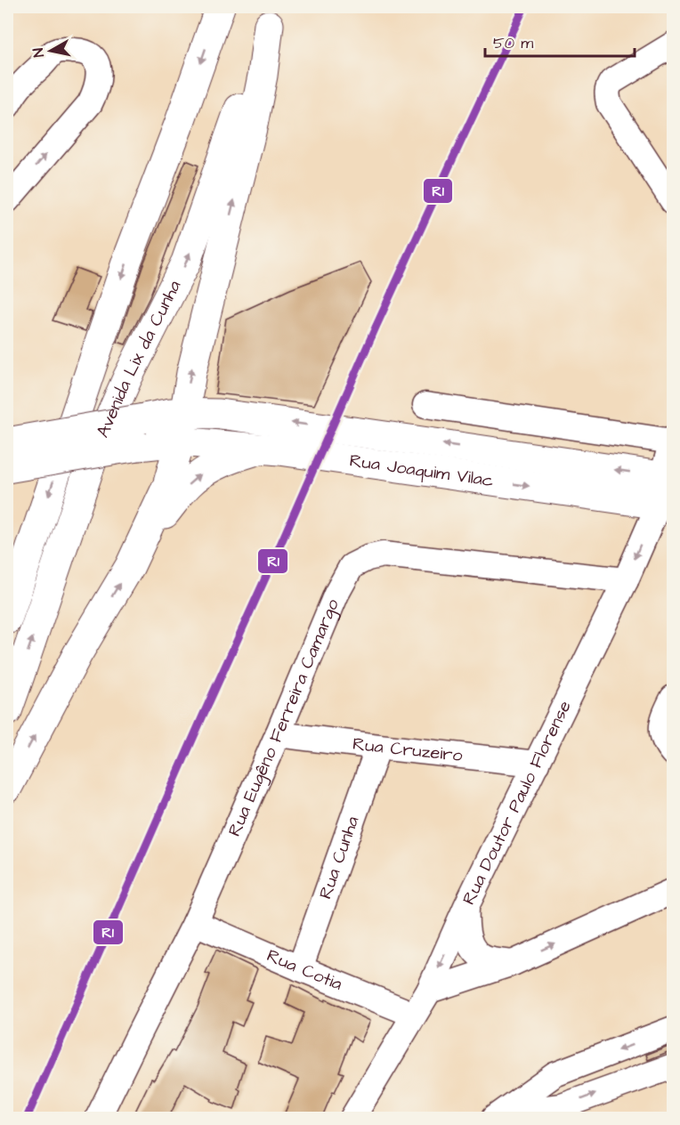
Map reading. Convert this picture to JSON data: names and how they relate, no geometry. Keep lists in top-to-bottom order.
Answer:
{
  "streets": {
    "main road": ["Avenida Lix da Cunha", "Rua Joaquim Vilac"],
    "street": [
      "Rua Eugêno Ferreira Camargo",
      "Rua Cruzeiro",
      "Rua Doutor Paulo Florense",
      "Rua Cunha",
      "Rua Cotia"
    ]
  },
  "crossings": [
    ["Rua Joaquim Vilac", "Rua Doutor Paulo Florense"],
    ["Rua Eugêno Ferreira Camargo", "Rua Cruzeiro"],
    ["Rua Eugêno Ferreira Camargo", "Rua Doutor Paulo Florense"],
    ["Rua Eugêno Ferreira Camargo", "Rua Cotia"],
    ["Rua Cruzeiro", "Rua Doutor Paulo Florense"],
    ["Rua Cruzeiro", "Rua Cunha"],
    ["Rua Doutor Paulo Florense", "Rua Cotia"],
    ["Rua Cunha", "Rua Cotia"]
  ],
  "lines": ["transit line R1"],
  "scale_bar": "50 m",
  "north": "left"
}
